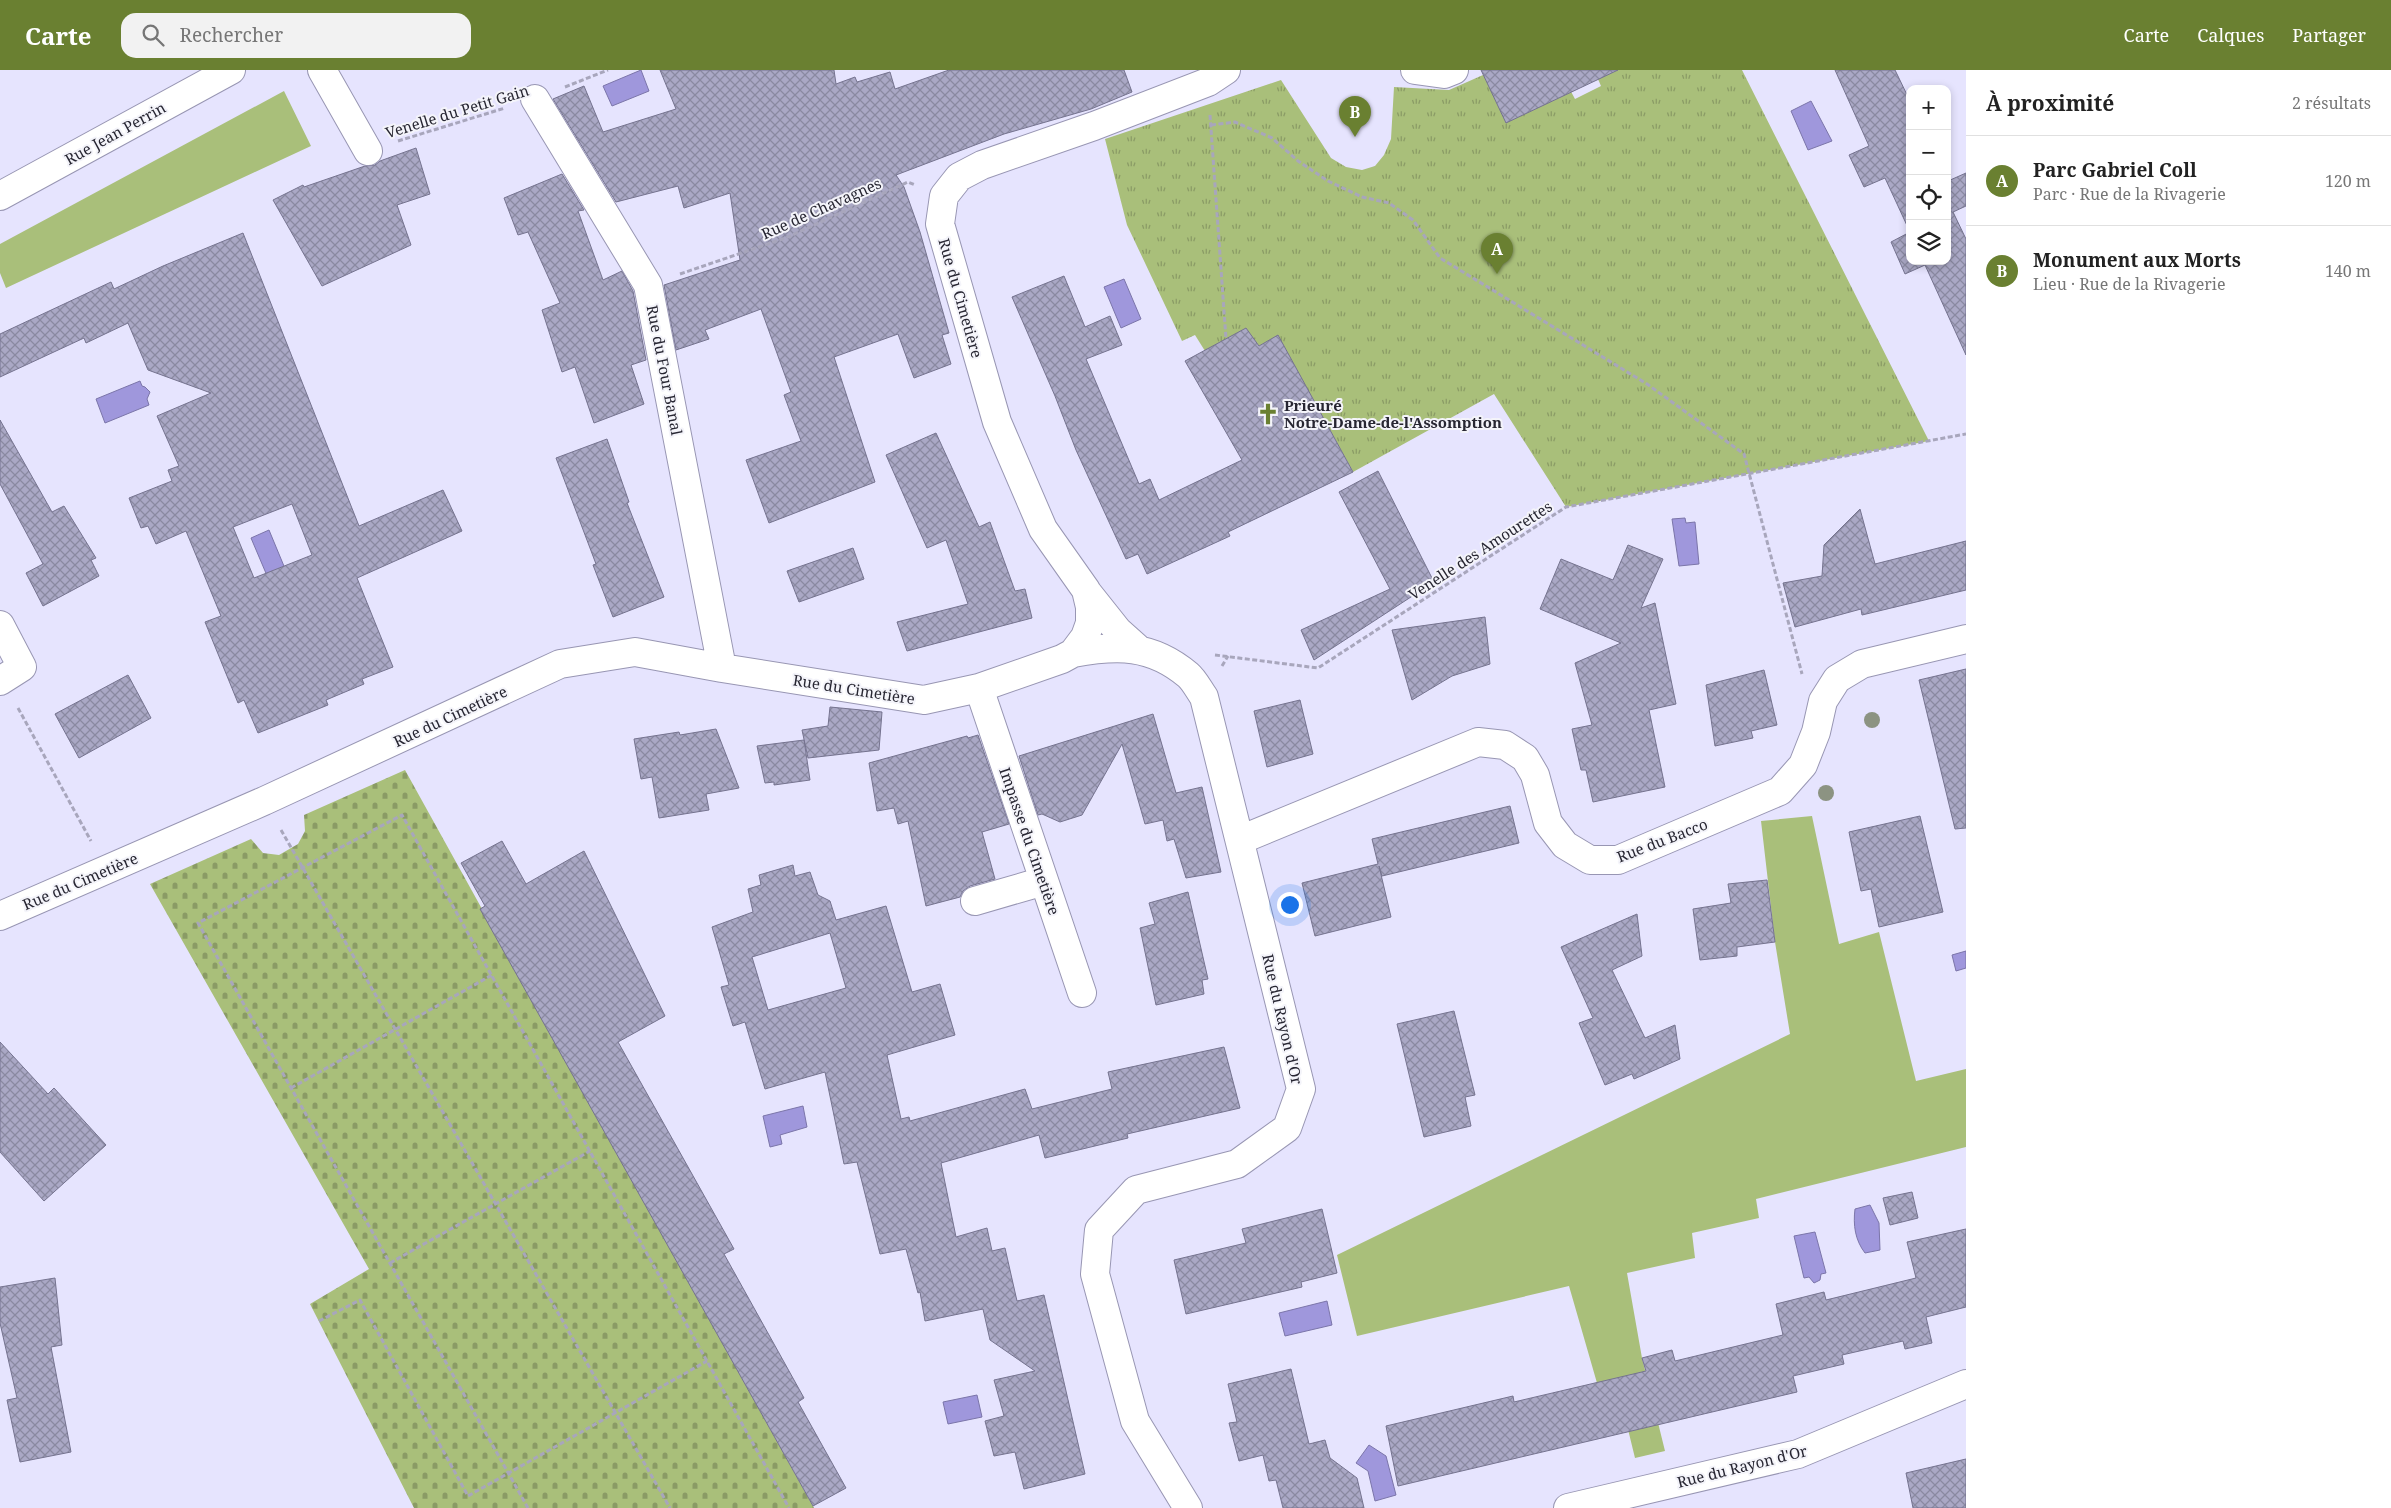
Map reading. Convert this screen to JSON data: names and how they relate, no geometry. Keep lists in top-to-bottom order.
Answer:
{
  "streets": {
    "street": [
      "Rue Jean Perrin",
      "Rue du Cimetière",
      "Rue du Four Banal",
      "Rue du Bacco",
      "Impasse du Cimetière",
      "Rue du Rayon d'Or"
    ],
    "path": ["Venelle du Petit Gain", "Rue de Chavagnes", "Venelle des Amourettes"]
  },
  "crossings": [
    ["Venelle du Petit Gain", "Rue du Four Banal"],
    ["Rue de Chavagnes", "Rue du Cimetière"],
    ["Rue de Chavagnes", "Rue du Four Banal"],
    ["Rue du Cimetière", "Rue du Four Banal"],
    ["Rue du Cimetière", "Impasse du Cimetière"],
    ["Rue du Cimetière", "Rue du Rayon d'Or"],
    ["Rue du Bacco", "Rue du Rayon d'Or"]
  ],
  "places": {
    "church": ["Prieuré Notre-Dame-de-l'Assomption"]
  },
  "page": {
    "header": "Carte",
    "search": "Rechercher",
    "nav": ["Carte", "Calques", "Partager"],
    "heading": ["À proximité", "2 résultats"],
    "map_buttons": ["+", "−"],
    "pins": ["B", "A"],
    "list": [
      {
        "mark": "A",
        "name": "Parc Gabriel Coll",
        "note": "Parc · Rue de la Rivagerie",
        "value": "120 m"
      },
      {
        "mark": "B",
        "name": "Monument aux Morts",
        "note": "Lieu · Rue de la Rivagerie",
        "value": "140 m"
      }
    ]
  }
}
